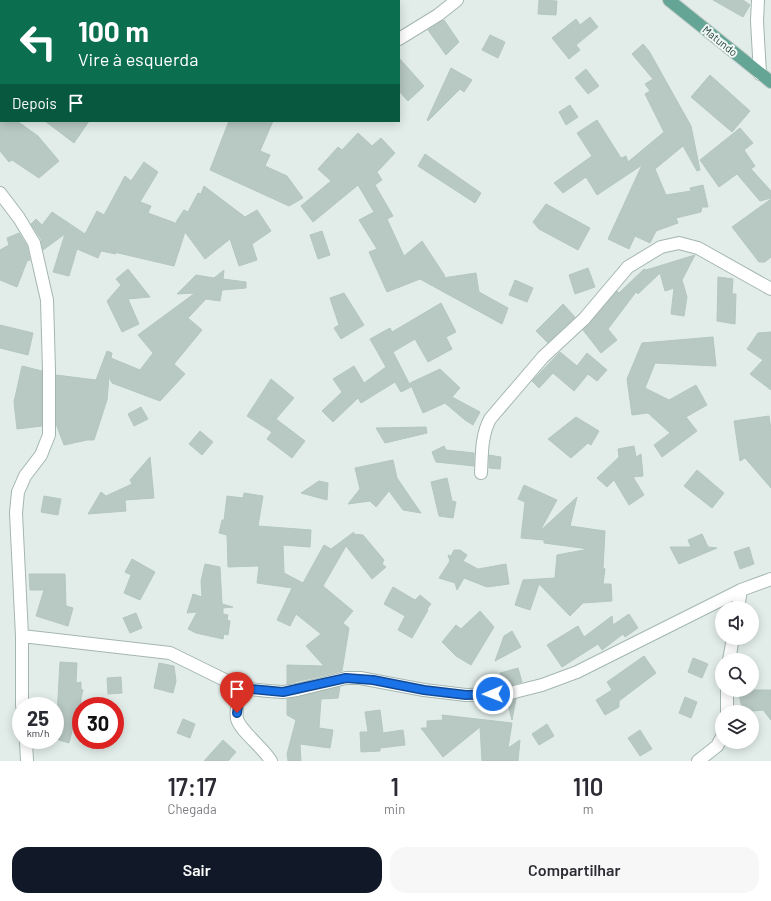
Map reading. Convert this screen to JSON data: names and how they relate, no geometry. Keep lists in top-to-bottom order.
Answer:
{
  "streets": {
    "main road": ["Matundo"]
  },
  "page": {
    "turn": ["100 m", "Vire à esquerda"],
    "then": "Depois",
    "speed": "25 km/h",
    "limit": "30",
    "eta": [
      "17:17",
      "Chegada",
      "1",
      "min",
      "110",
      "m"
    ],
    "buttons": ["Sair", "Compartilhar"]
  }
}
